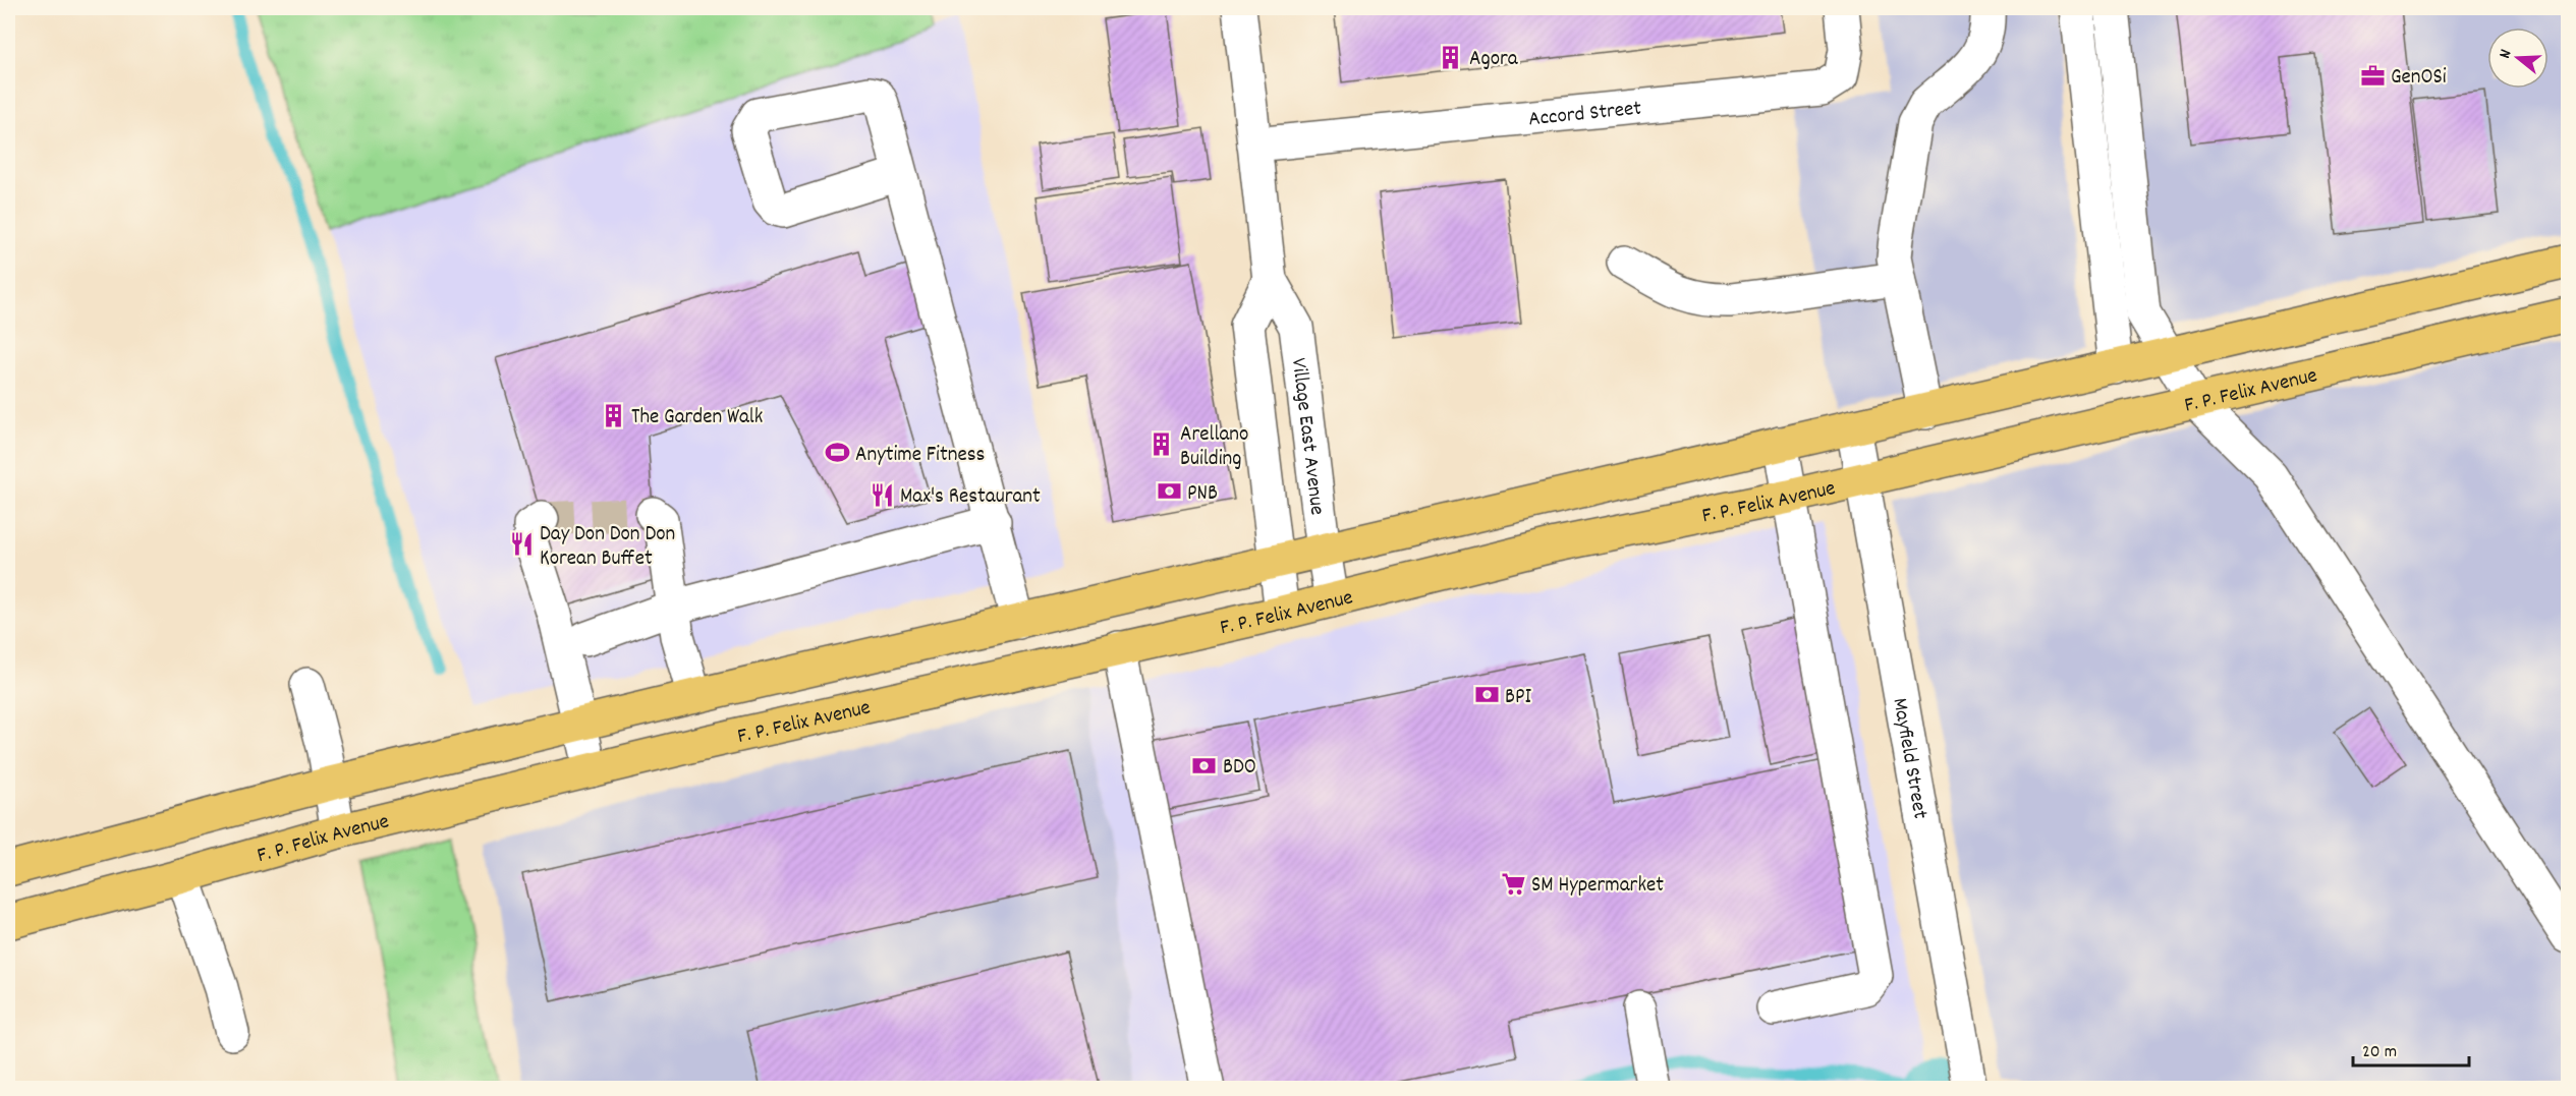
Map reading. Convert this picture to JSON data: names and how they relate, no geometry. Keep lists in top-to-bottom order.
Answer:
{
  "streets": {
    "main road": ["F. P. Felix Avenue"],
    "street": ["Accord Street", "Village East Avenue", "Mayfield Street"]
  },
  "crossings": [
    ["Accord Street", "Village East Avenue"],
    ["F. P. Felix Avenue", "Village East Avenue"],
    ["F. P. Felix Avenue", "Mayfield Street"]
  ],
  "places": {
    "building": ["Agora", "The Garden Walk", "Arellano Building"],
    "office": ["GenOSi"],
    "sports": ["Anytime Fitness"],
    "bank": ["PNB", "BPI", "BDO"],
    "restaurant": ["Max's Restaurant", "Day Don Don Don Korean Buffet"],
    "supermarket": ["SM Hypermarket"]
  },
  "scale_bar": "20 m",
  "north": "left"
}
